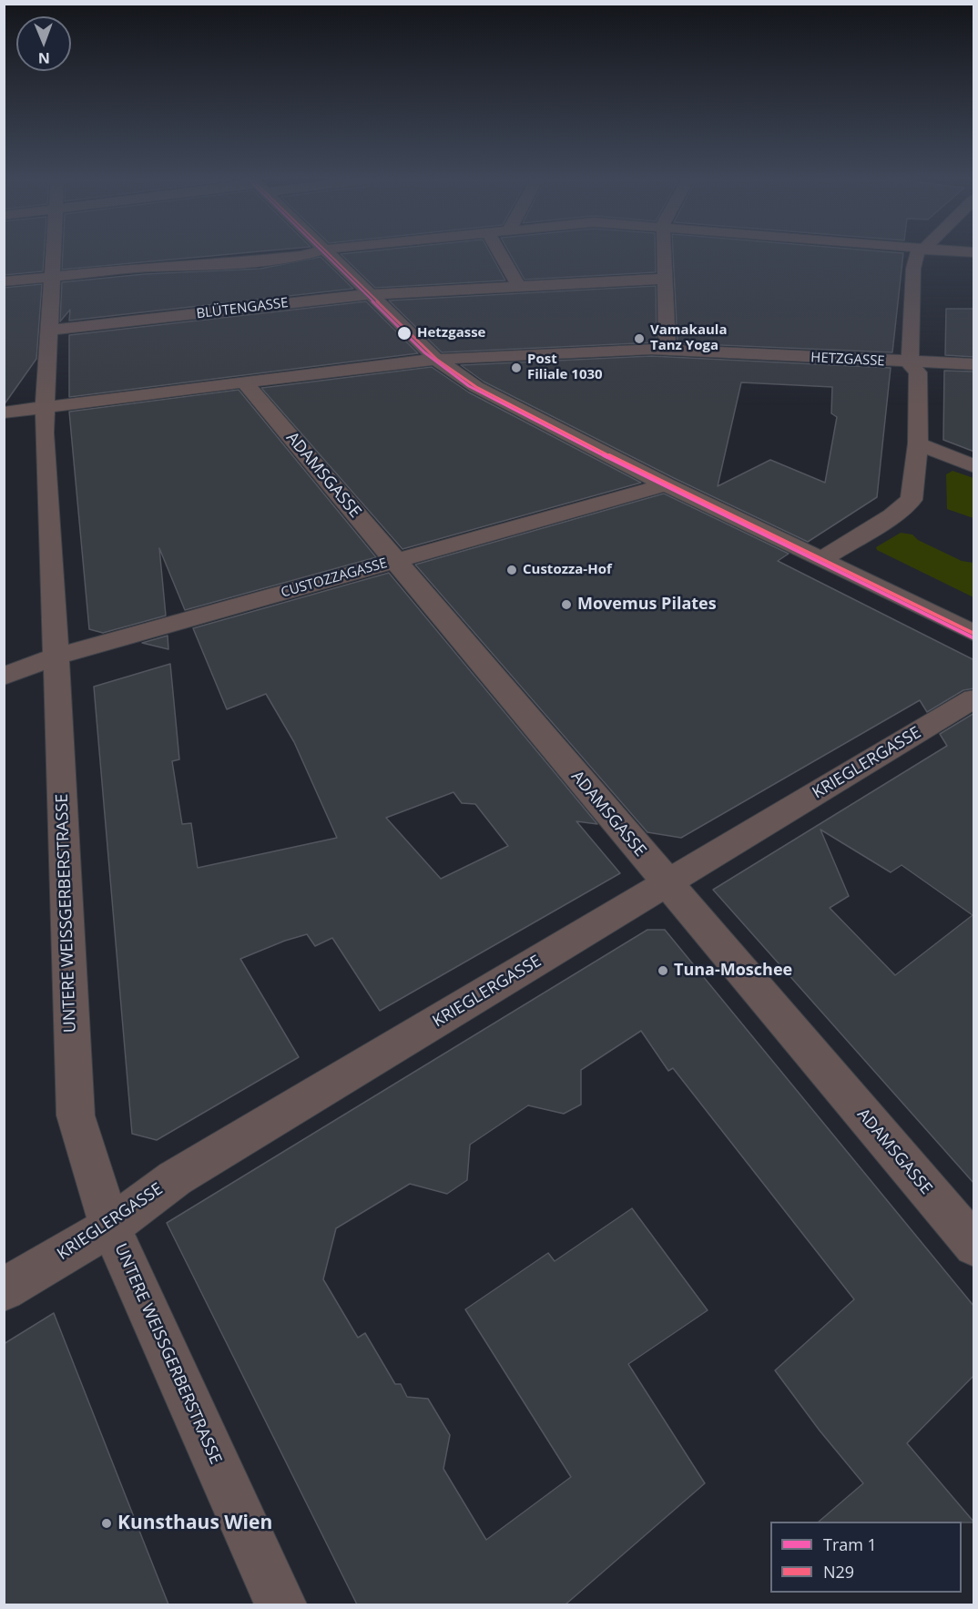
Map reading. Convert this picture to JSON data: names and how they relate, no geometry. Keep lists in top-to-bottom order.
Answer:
{
  "streets": {
    "street": [
      "BLÜTENGASSE",
      "HETZGASSE",
      "ADAMSGASSE",
      "CUSTOZZAGASSE",
      "KRIEGLERGASSE",
      "UNTERE WEISSGERBERSTRASSE"
    ]
  },
  "crossings": [
    ["BLÜTENGASSE", "UNTERE WEISSGERBERSTRASSE"],
    ["HETZGASSE", "ADAMSGASSE"],
    ["HETZGASSE", "UNTERE WEISSGERBERSTRASSE"],
    ["ADAMSGASSE", "CUSTOZZAGASSE"],
    ["ADAMSGASSE", "KRIEGLERGASSE"],
    ["CUSTOZZAGASSE", "UNTERE WEISSGERBERSTRASSE"],
    ["KRIEGLERGASSE", "UNTERE WEISSGERBERSTRASSE"]
  ],
  "places": [
    "Hetzgasse",
    "Vamakaula Tanz Yoga",
    "Post Filiale 1030",
    "Custozza-Hof",
    "Movemus Pilates",
    "Tuna-Moschee",
    "Kunsthaus Wien"
  ],
  "lines": ["tram line 1", "transit line N29"],
  "legend": ["Tram 1", "N29"],
  "north": "bottom"
}
